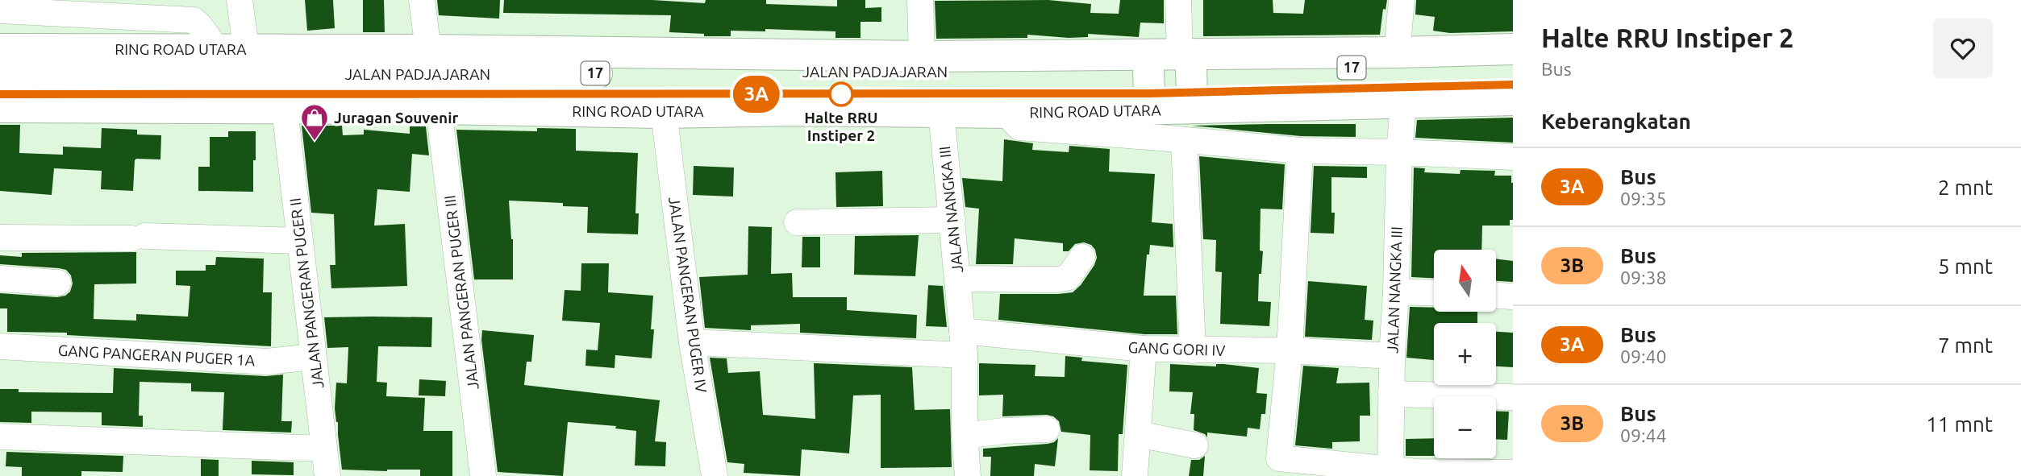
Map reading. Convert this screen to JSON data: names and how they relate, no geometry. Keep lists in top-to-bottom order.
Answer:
{
  "streets": {
    "highway": ["RING ROAD UTARA", "17", "JALAN PADJAJARAN"],
    "street": [
      "JALAN NANGKA III",
      "JALAN PANGERAN PUGER III",
      "JALAN PANGERAN PUGER II",
      "JALAN PANGERAN PUGER IV",
      "GANG GORI IV",
      "GANG PANGERAN PUGER 1A"
    ]
  },
  "crossings": [
    ["RING ROAD UTARA", "JALAN PADJAJARAN"],
    ["RING ROAD UTARA", "JALAN NANGKA III"],
    ["RING ROAD UTARA", "JALAN PANGERAN PUGER III"],
    ["RING ROAD UTARA", "JALAN PANGERAN PUGER II"],
    ["RING ROAD UTARA", "JALAN PANGERAN PUGER IV"],
    ["JALAN NANGKA III", "GANG GORI IV"],
    ["JALAN PANGERAN PUGER II", "GANG PANGERAN PUGER 1A"],
    ["JALAN PANGERAN PUGER IV", "GANG GORI IV"]
  ],
  "places": {
    "other": ["Halte RRU Instiper 2"],
    "shop": ["Juragan Souvenir"]
  },
  "lines": ["bus line 3A"],
  "north": "top",
  "page": {
    "on_map": "3A",
    "heading": [
      ["Halte RRU Instiper 2", "Bus"],
      "Keberangkatan"
    ],
    "list": [
      {
        "mark": "3A",
        "name": "Bus",
        "note": "09:35",
        "value": "2 mnt"
      },
      {
        "mark": "3B",
        "name": "Bus",
        "note": "09:38",
        "value": "5 mnt"
      },
      {
        "mark": "3A",
        "name": "Bus",
        "note": "09:40",
        "value": "7 mnt"
      },
      {
        "mark": "3B",
        "name": "Bus",
        "note": "09:44",
        "value": "11 mnt"
      }
    ],
    "map_buttons": ["+", "−"]
  }
}
